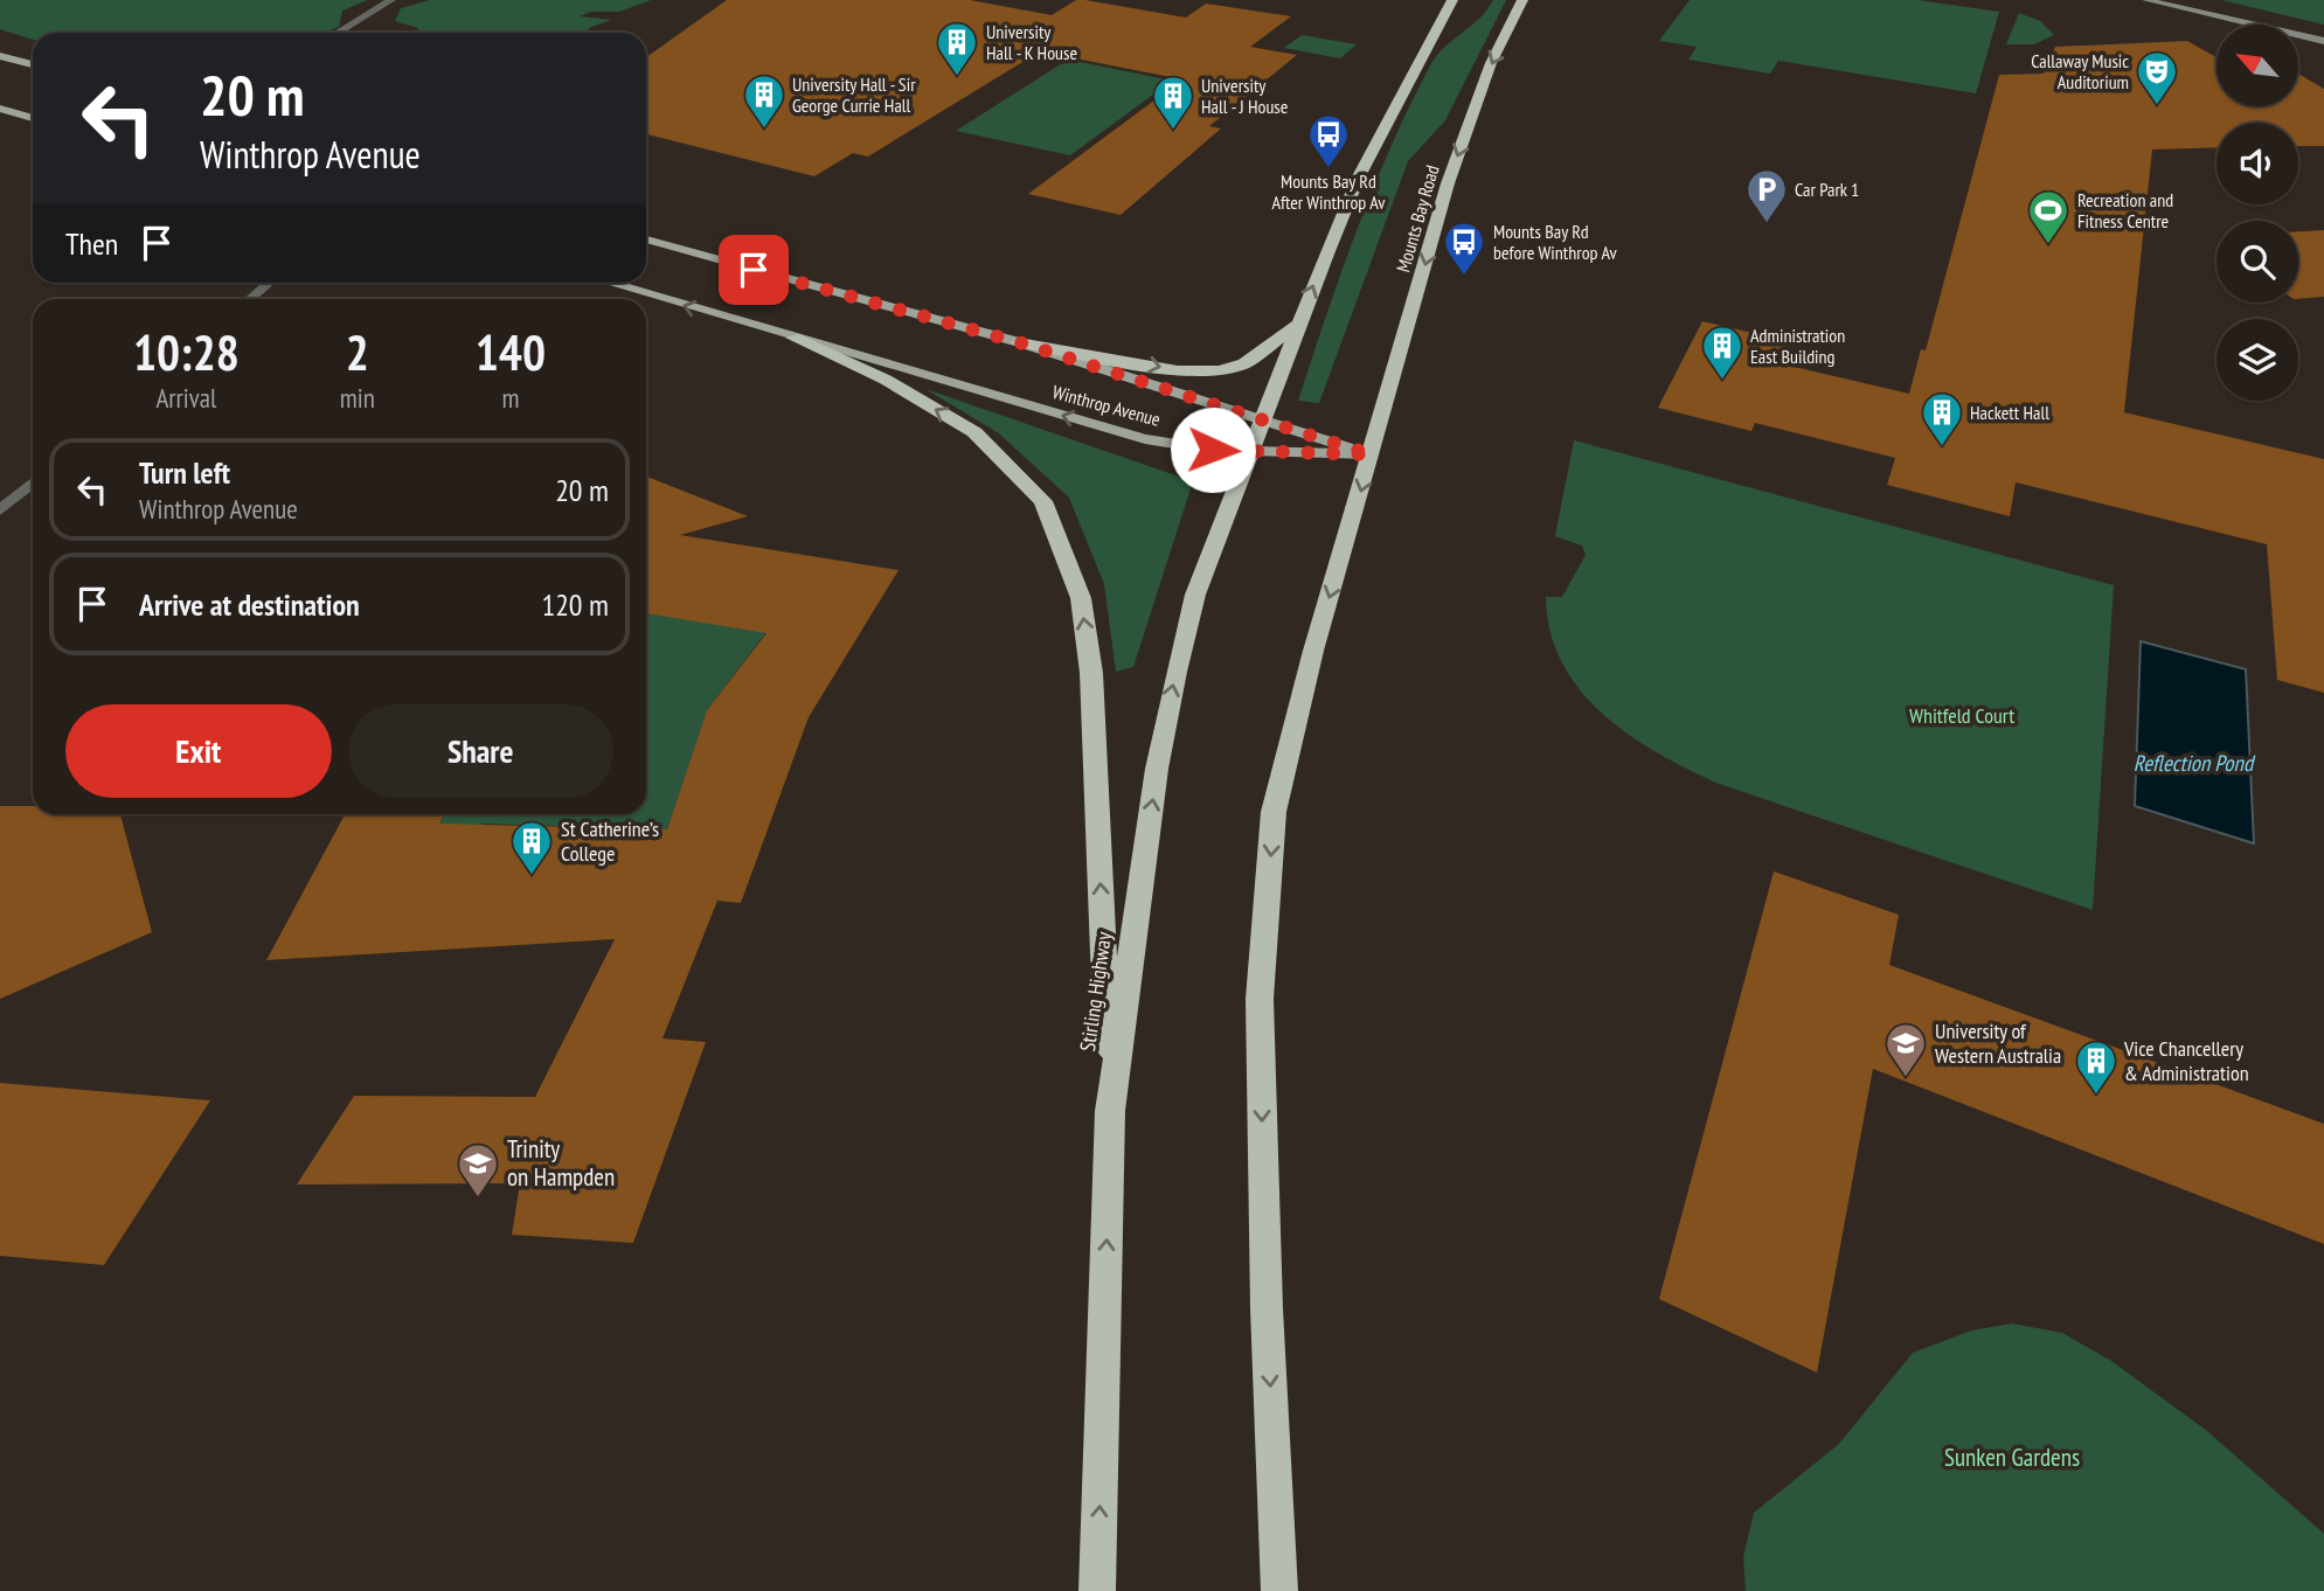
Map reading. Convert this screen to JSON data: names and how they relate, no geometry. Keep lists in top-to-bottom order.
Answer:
{
  "streets": {
    "highway": ["Mounts Bay Road", "Stirling Highway"],
    "main road": ["Winthrop Avenue"]
  },
  "crossings": [
    ["Mounts Bay Road", "Winthrop Avenue"],
    ["Winthrop Avenue", "Stirling Highway"]
  ],
  "water": ["Reflection Pond"],
  "parks": ["Whitfeld Court", "Sunken Gardens"],
  "places": {
    "building": [
      "University Hall - K House",
      "University Hall - Sir George Currie Hall",
      "University Hall - J House",
      "Administration East Building",
      "Hackett Hall",
      "St Catherine’s College",
      "Vice Chancellery & Administration"
    ],
    "theatre": ["Callaway Music Auditorium"],
    "bus stop": ["Mounts Bay Rd After Winthrop Av", "Mounts Bay Rd before Winthrop Av"],
    "parking": ["Car Park 1"],
    "sports": ["Recreation and Fitness Centre"],
    "school or university": ["University of Western Australia", "Trinity on Hampden"]
  },
  "north": "top left",
  "page": {
    "turn": ["20 m", "Winthrop Avenue"],
    "then": "Then",
    "eta": [
      "10:28",
      "Arrival",
      "2",
      "min",
      "140",
      "m"
    ],
    "list": [
      {
        "name": "Turn left",
        "note": "Winthrop Avenue",
        "value": "20 m"
      },
      {
        "name": "Arrive at destination",
        "value": "120 m"
      }
    ],
    "buttons": ["Exit", "Share"]
  }
}
